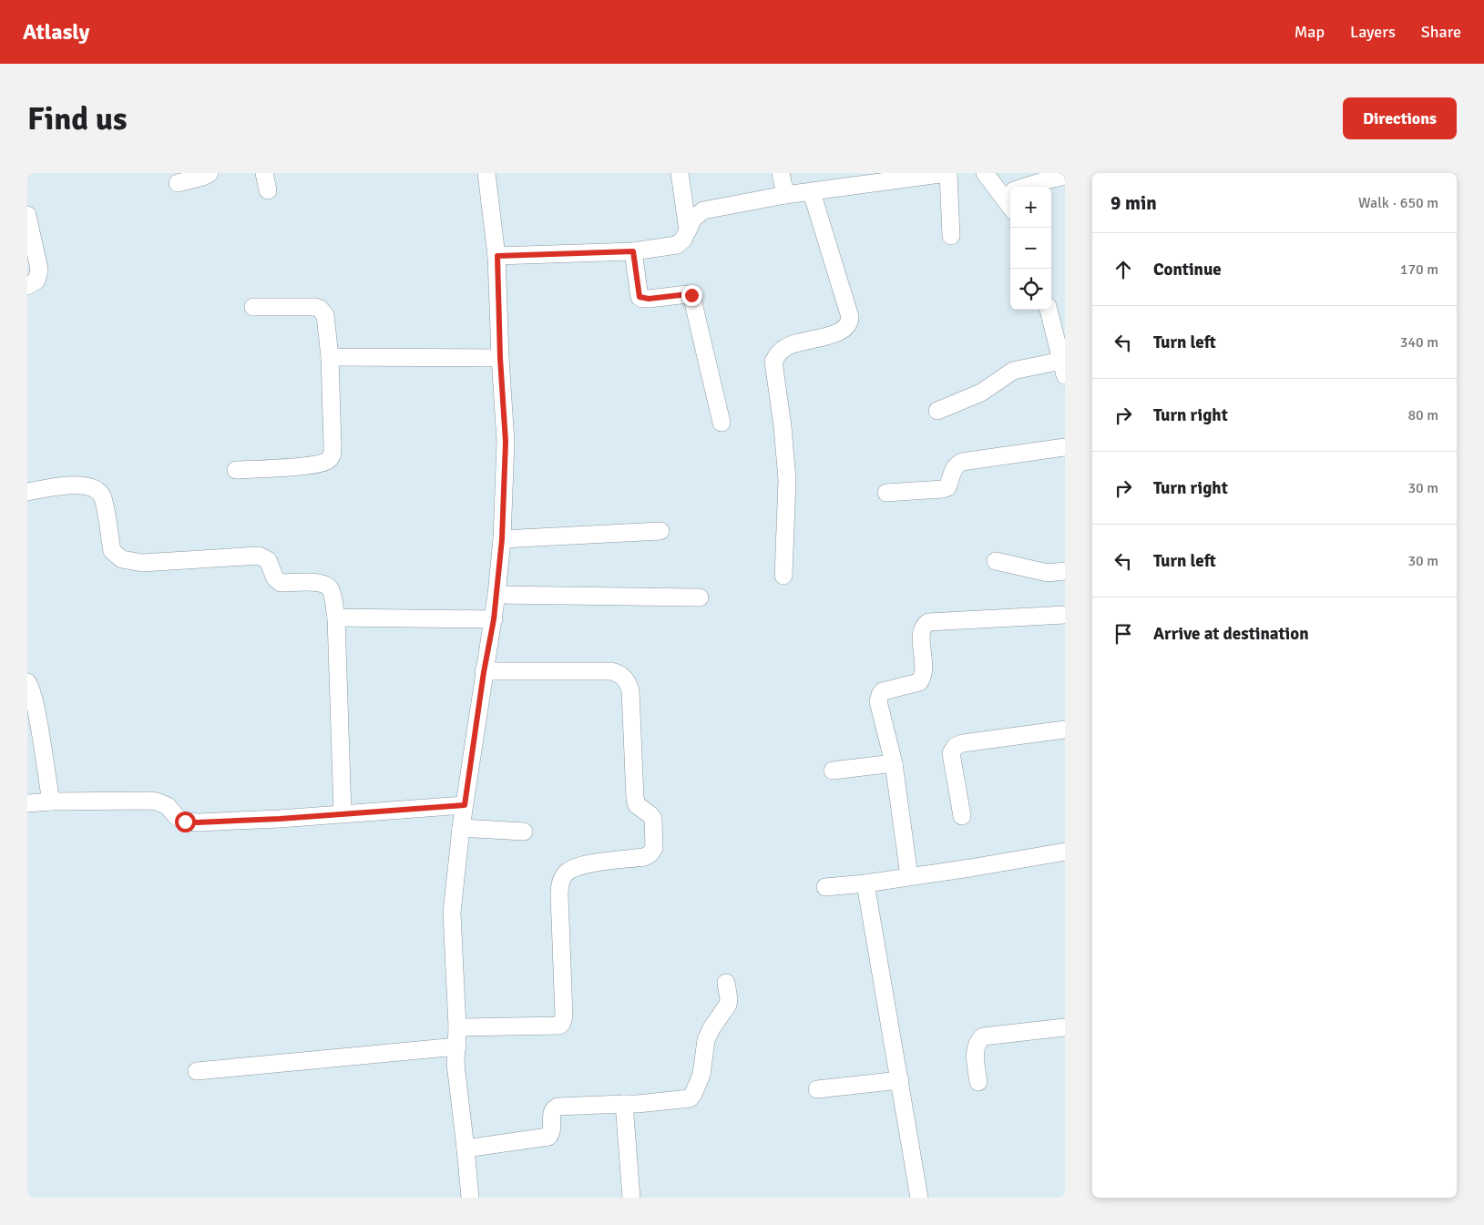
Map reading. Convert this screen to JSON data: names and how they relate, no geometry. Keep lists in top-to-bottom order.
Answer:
{
  "page": {
    "header": "Atlasly",
    "nav": ["Map", "Layers", "Share"],
    "buttons": "Directions",
    "title": "Find us",
    "heading": ["9 min", "Walk · 650 m"],
    "map_buttons": ["+", "−"],
    "list": [
      ["Continue", "170 m"],
      ["Turn left", "340 m"],
      ["Turn right", "80 m"],
      ["Turn right", "30 m"],
      ["Turn left", "30 m"],
      "Arrive at destination"
    ]
  }
}
